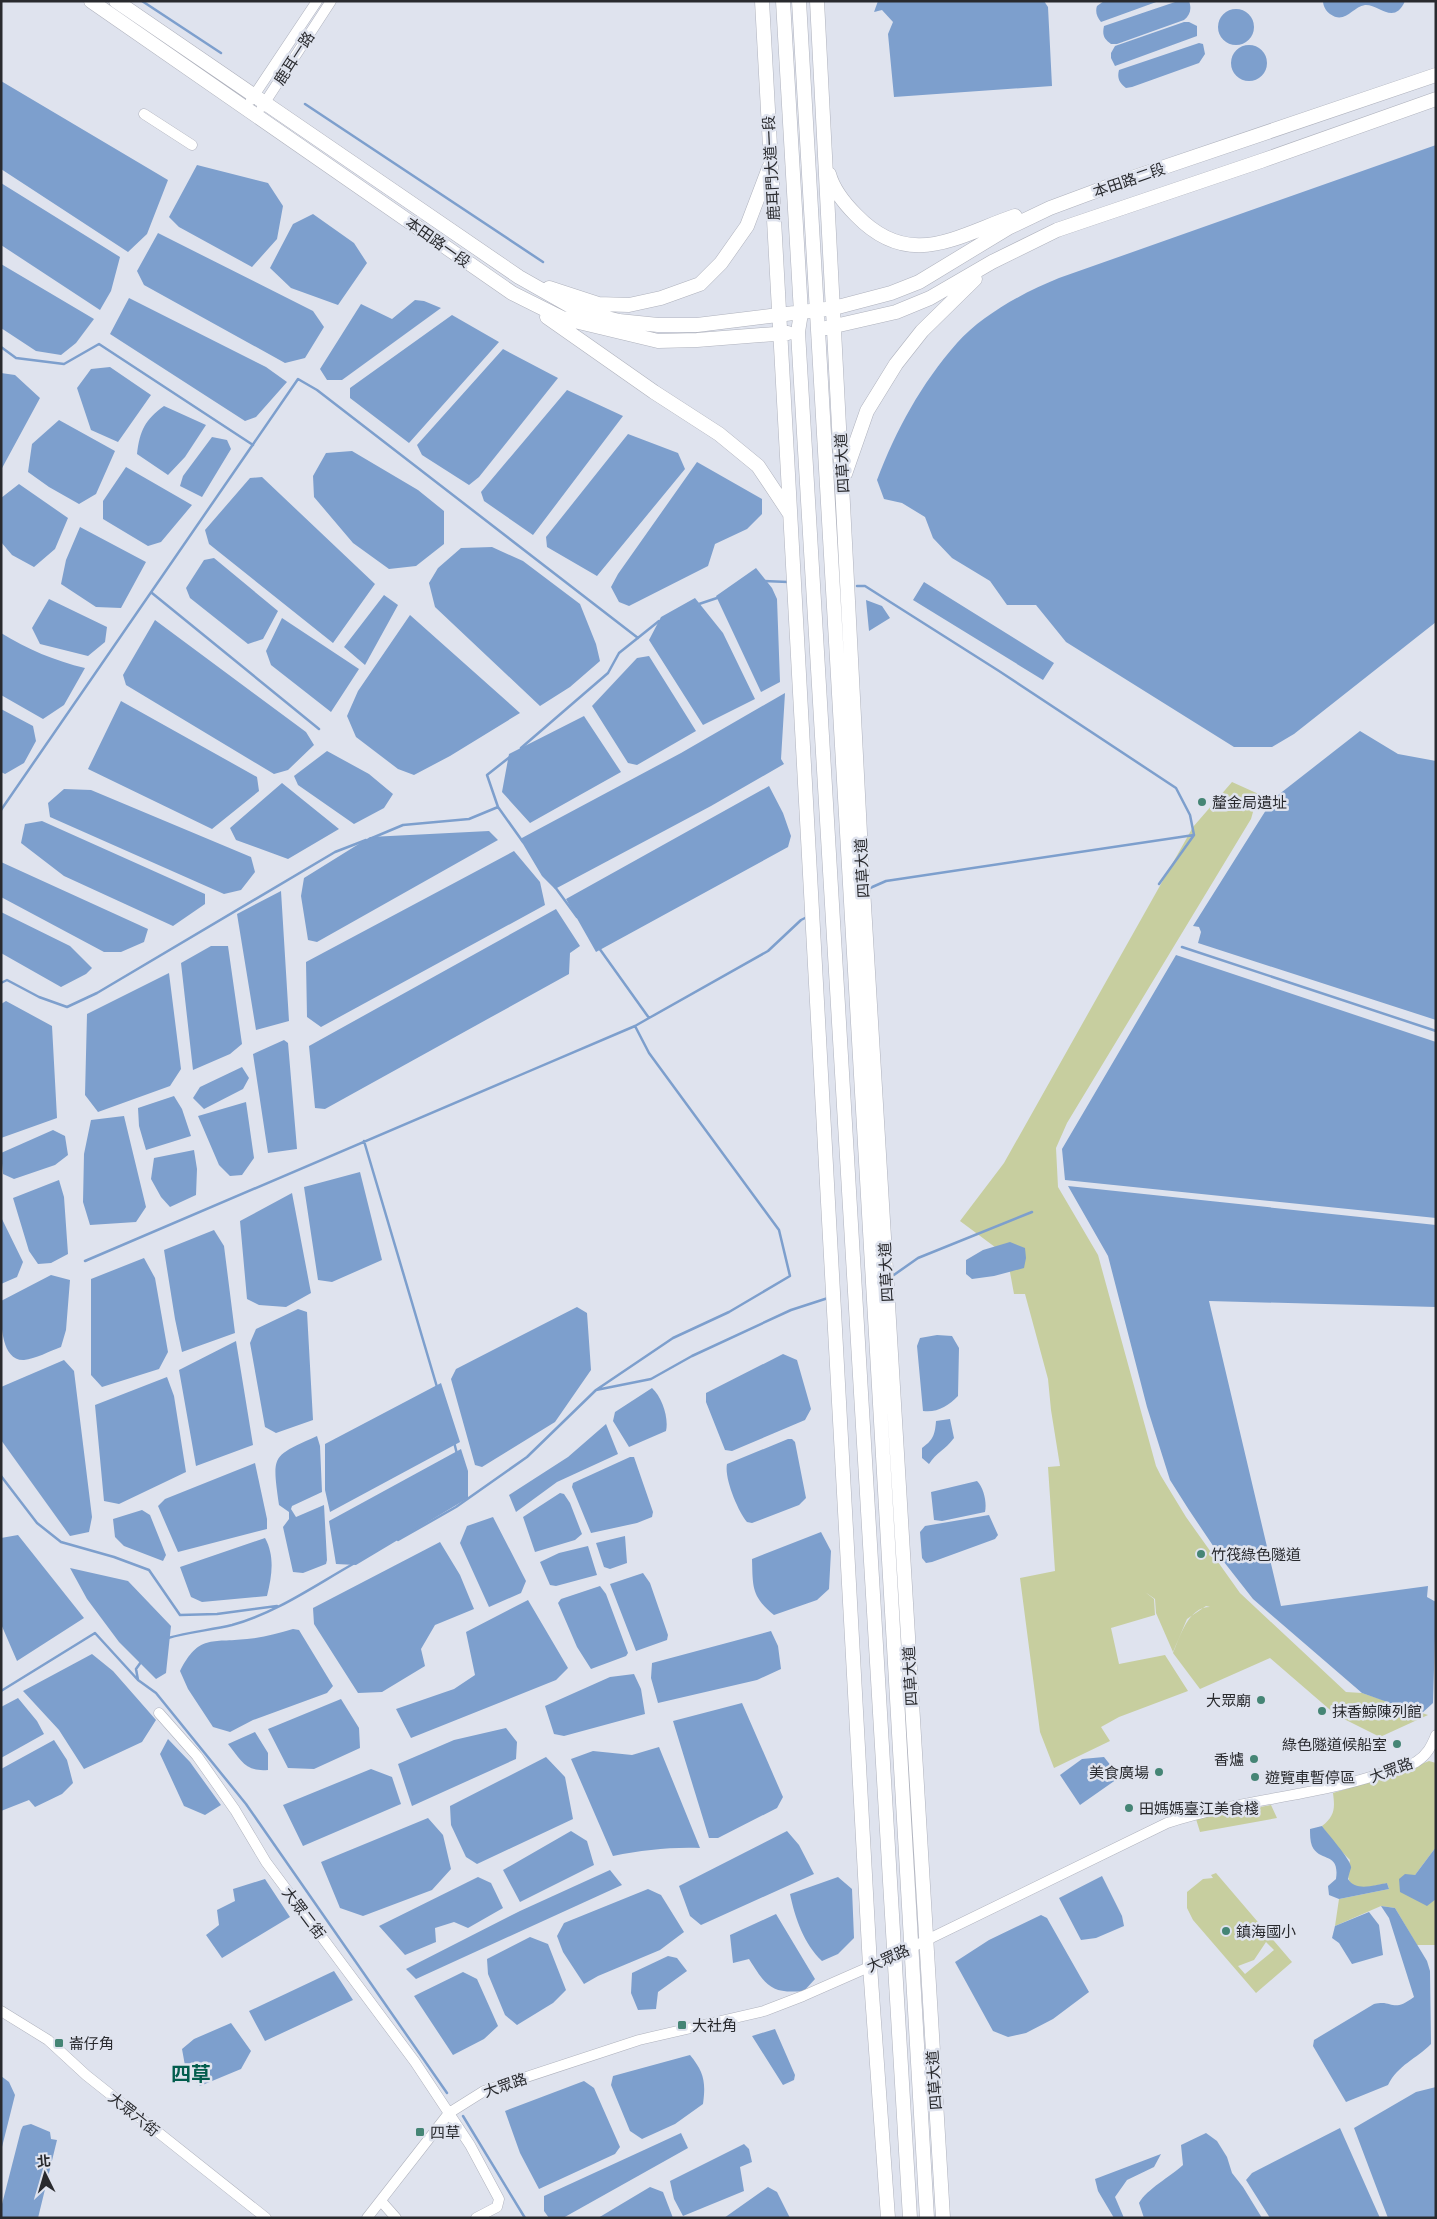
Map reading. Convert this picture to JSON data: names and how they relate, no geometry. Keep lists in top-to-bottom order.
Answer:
{
  "streets": {
    "street": [
      "鹿耳一路",
      "鹿耳門大道一段",
      "本田路二段",
      "本田路一段",
      "四草大道",
      "大眾路",
      "大眾二街",
      "大眾六街"
    ]
  },
  "crossings": [
    ["鹿耳一路", "本田路一段"],
    ["鹿耳門大道一段", "本田路一段"],
    ["本田路二段", "本田路一段"],
    ["本田路二段", "四草大道"],
    ["本田路一段", "四草大道"],
    ["四草大道", "大眾路"],
    ["大眾路", "大眾二街"]
  ],
  "districts": ["四草"],
  "places": {
    "other": [
      "釐金局遺址",
      "竹筏綠色隧道",
      "大眾廟",
      "抹香鯨陳列館",
      "綠色隧道候船室",
      "香爐",
      "美食廣場",
      "遊覽車暫停區",
      "田媽媽臺江美食棧",
      "鎮海國小"
    ],
    "transit": ["大社角", "崙仔角", "四草"]
  },
  "north": "top"
}
